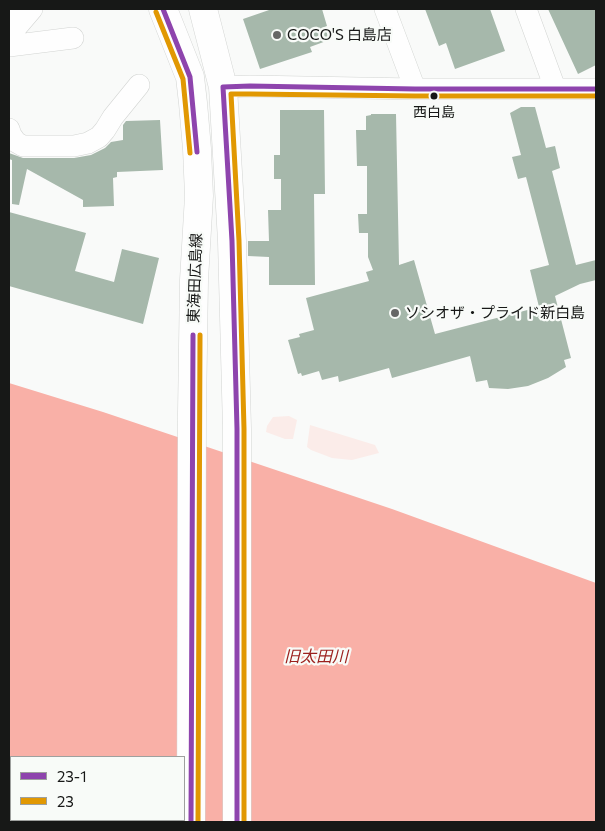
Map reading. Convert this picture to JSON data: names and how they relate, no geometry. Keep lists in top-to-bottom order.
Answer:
{
  "streets": {
    "main road": ["東海田広島線"]
  },
  "water": ["旧太田川"],
  "places": ["COCO'S 白島店", "西白島", "ソシオザ・プライド新白島"],
  "lines": ["transit line 23-1", "transit line 23"],
  "legend": ["23-1", "23"]
}
